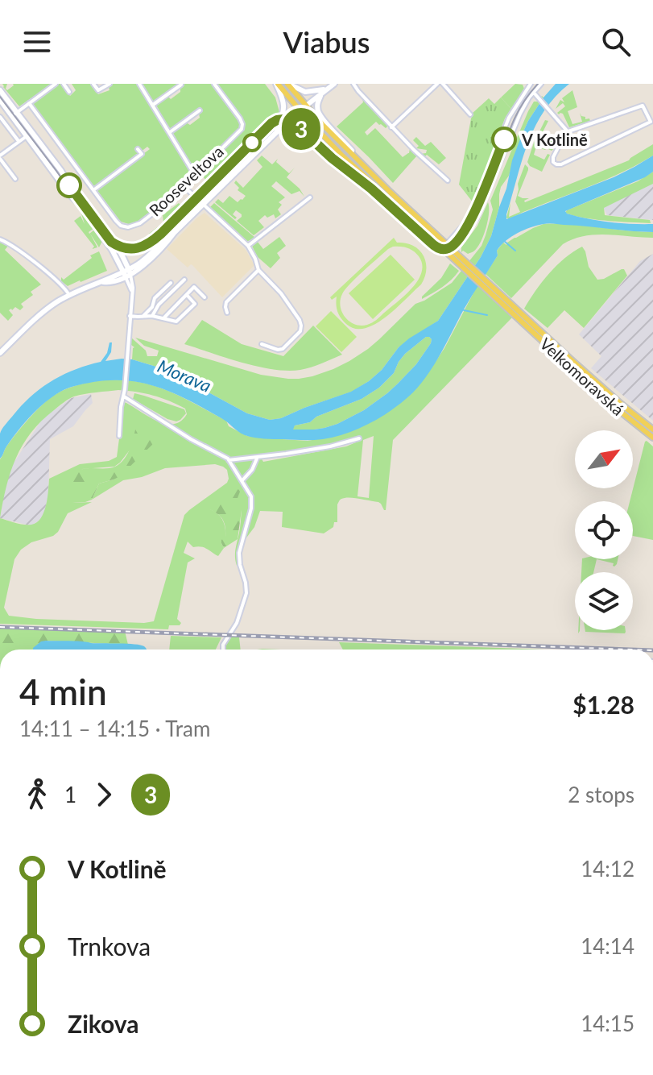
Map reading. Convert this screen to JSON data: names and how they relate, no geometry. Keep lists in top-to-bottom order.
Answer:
{
  "streets": {
    "main road": ["Rooseveltova", "Velkomoravská"]
  },
  "water": ["Morava"],
  "places": ["V Kotlině"],
  "lines": ["tram line 3"],
  "north": "top right",
  "page": {
    "header": "Viabus",
    "on_map": "3",
    "heading": ["4 min", "14:11 – 14:15 · Tram", "$1.28"],
    "legs": ["1", "3", "2 stops"],
    "list": [
      {
        "name": "V Kotlině",
        "value": "14:12"
      },
      {
        "name": "Trnkova",
        "value": "14:14"
      },
      {
        "name": "Zikova",
        "value": "14:15"
      }
    ]
  }
}
